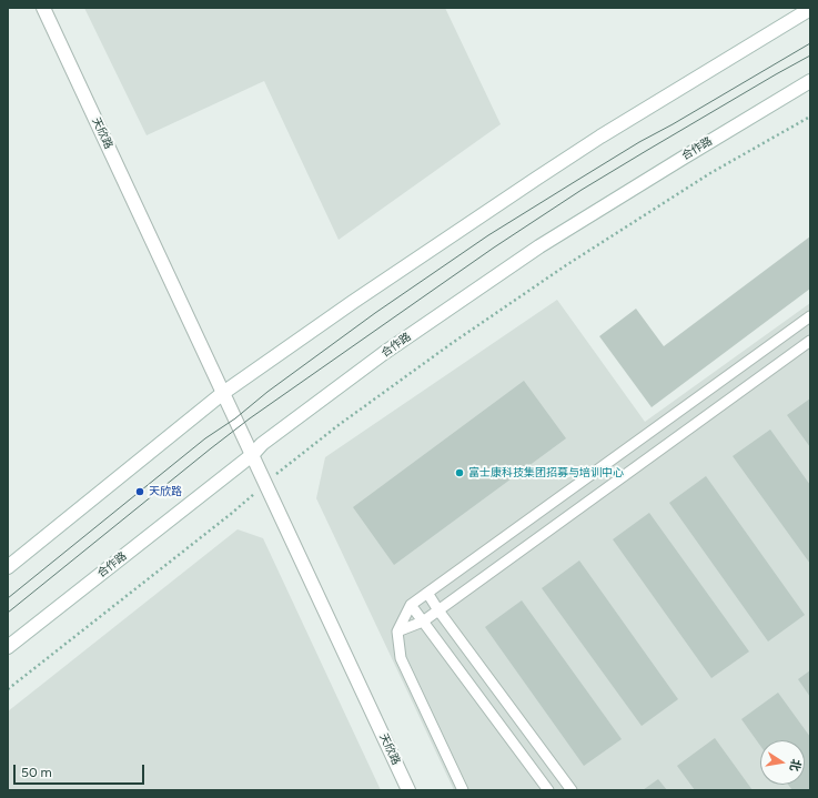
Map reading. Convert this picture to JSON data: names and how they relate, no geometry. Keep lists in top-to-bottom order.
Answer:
{
  "streets": {
    "main road": ["天欣路", "合作路"]
  },
  "crossings": [
    ["天欣路", "合作路"]
  ],
  "places": ["富士康科技集团招募与培训中心", "天欣路"],
  "scale_bar": "50 m",
  "north": "right"
}
